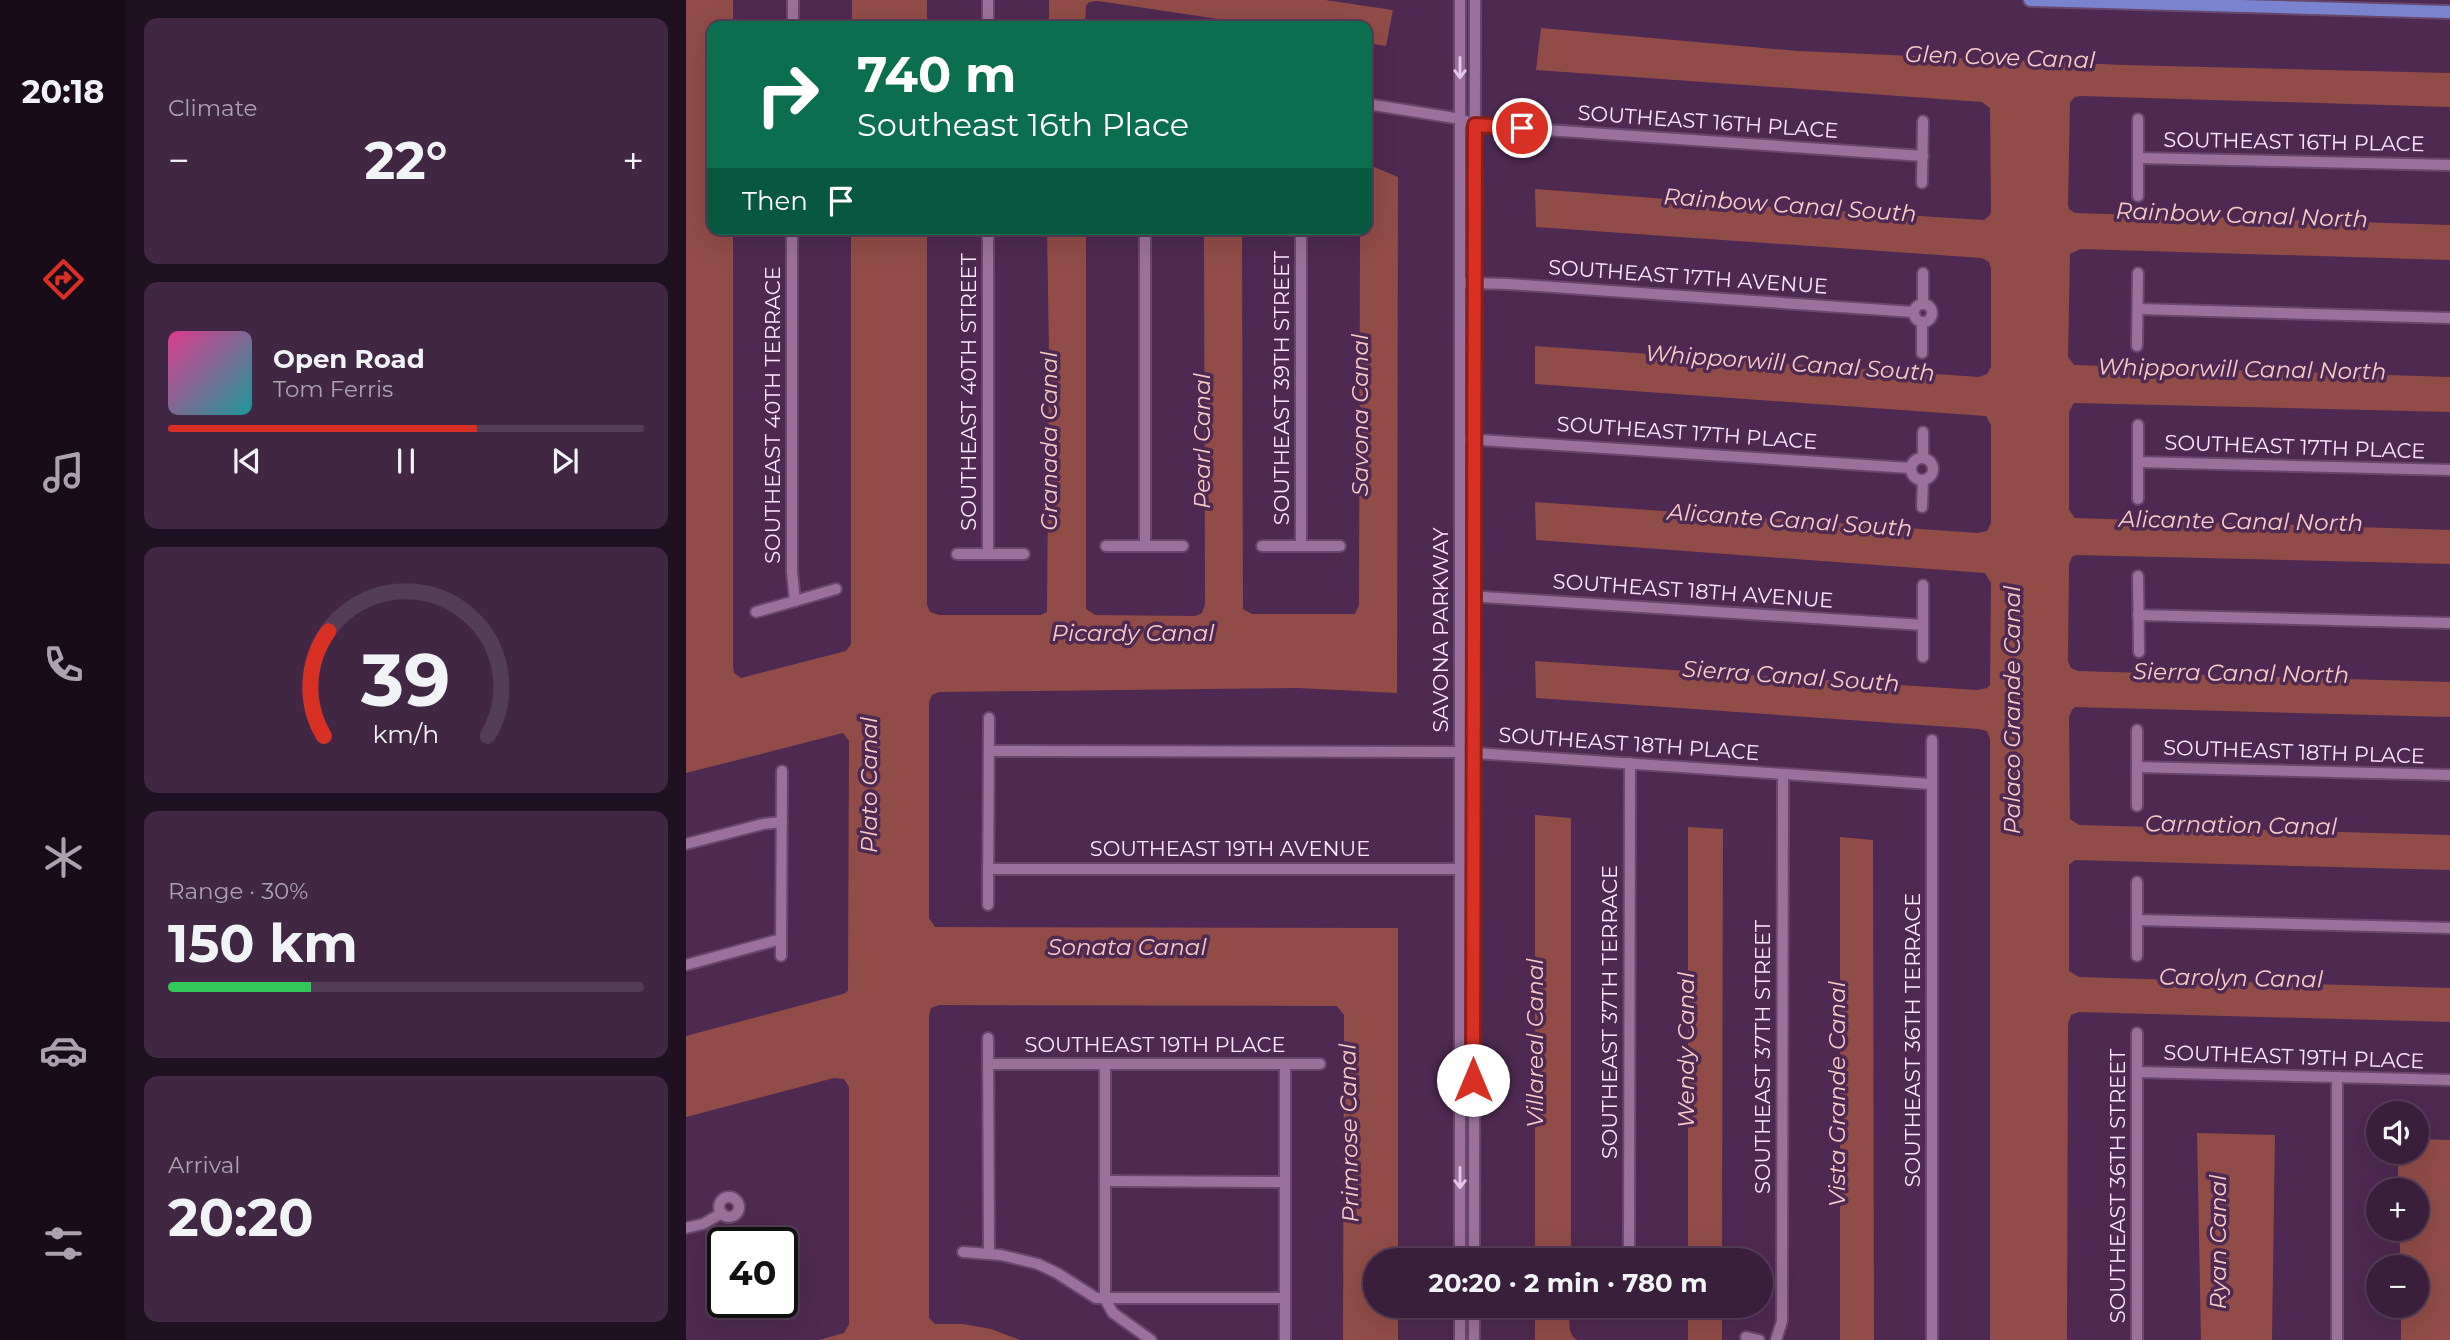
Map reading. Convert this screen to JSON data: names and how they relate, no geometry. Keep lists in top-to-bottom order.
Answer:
{
  "streets": {
    "street": [
      "SOUTHEAST 16TH PLACE",
      "SOUTHEAST 17TH AVENUE",
      "SOUTHEAST 39TH STREET",
      "SOUTHEAST 40TH STREET",
      "SOUTHEAST 40TH TERRACE",
      "SOUTHEAST 17TH PLACE",
      "SOUTHEAST 18TH AVENUE",
      "SAVONA PARKWAY",
      "SOUTHEAST 18TH PLACE",
      "SOUTHEAST 19TH AVENUE",
      "SOUTHEAST 37TH TERRACE",
      "SOUTHEAST 36TH TERRACE",
      "SOUTHEAST 19TH PLACE",
      "SOUTHEAST 37TH STREET",
      "SOUTHEAST 36TH STREET"
    ]
  },
  "crossings": [
    ["SOUTHEAST 16TH PLACE", "SAVONA PARKWAY"],
    ["SOUTHEAST 17TH AVENUE", "SAVONA PARKWAY"],
    ["SOUTHEAST 17TH PLACE", "SAVONA PARKWAY"],
    ["SOUTHEAST 18TH AVENUE", "SAVONA PARKWAY"],
    ["SAVONA PARKWAY", "SOUTHEAST 18TH PLACE"],
    ["SAVONA PARKWAY", "SOUTHEAST 19TH AVENUE"],
    ["SOUTHEAST 18TH PLACE", "SOUTHEAST 37TH TERRACE"],
    ["SOUTHEAST 18TH PLACE", "SOUTHEAST 36TH TERRACE"],
    ["SOUTHEAST 18TH PLACE", "SOUTHEAST 37TH STREET"],
    ["SOUTHEAST 19TH PLACE", "SOUTHEAST 36TH STREET"]
  ],
  "water": [
    "Glen Cove Canal",
    "Rainbow Canal South",
    "Rainbow Canal North",
    "Whipporwill Canal South",
    "Whipporwill Canal North",
    "Savona Canal",
    "Granada Canal",
    "Pearl Canal",
    "Alicante Canal South",
    "Alicante Canal North",
    "Picardy Canal",
    "Sierra Canal North",
    "Sierra Canal South",
    "Palaco Grande Canal",
    "Plato Canal",
    "Carnation Canal",
    "Sonata Canal",
    "Carolyn Canal",
    "Villareal Canal",
    "Wendy Canal",
    "Vista Grande Canal",
    "Primrose Canal",
    "Ryan Canal"
  ],
  "page": {
    "tabs": "20:18",
    "tile": [
      "Climate",
      ["Range · 30%", "150 km"],
      ["Arrival", "20:20"]
    ],
    "turn": ["740 m", "Southeast 16th Place"],
    "heat": ["−", "22°", "+"],
    "then": "Then",
    "song": ["Open Road", "Tom Ferris"],
    "map_buttons": ["+", "−"],
    "limit": "40",
    "trip": "20:20 · 2 min · 780 m",
    "gauge": ["39", "km/h"]
  }
}
